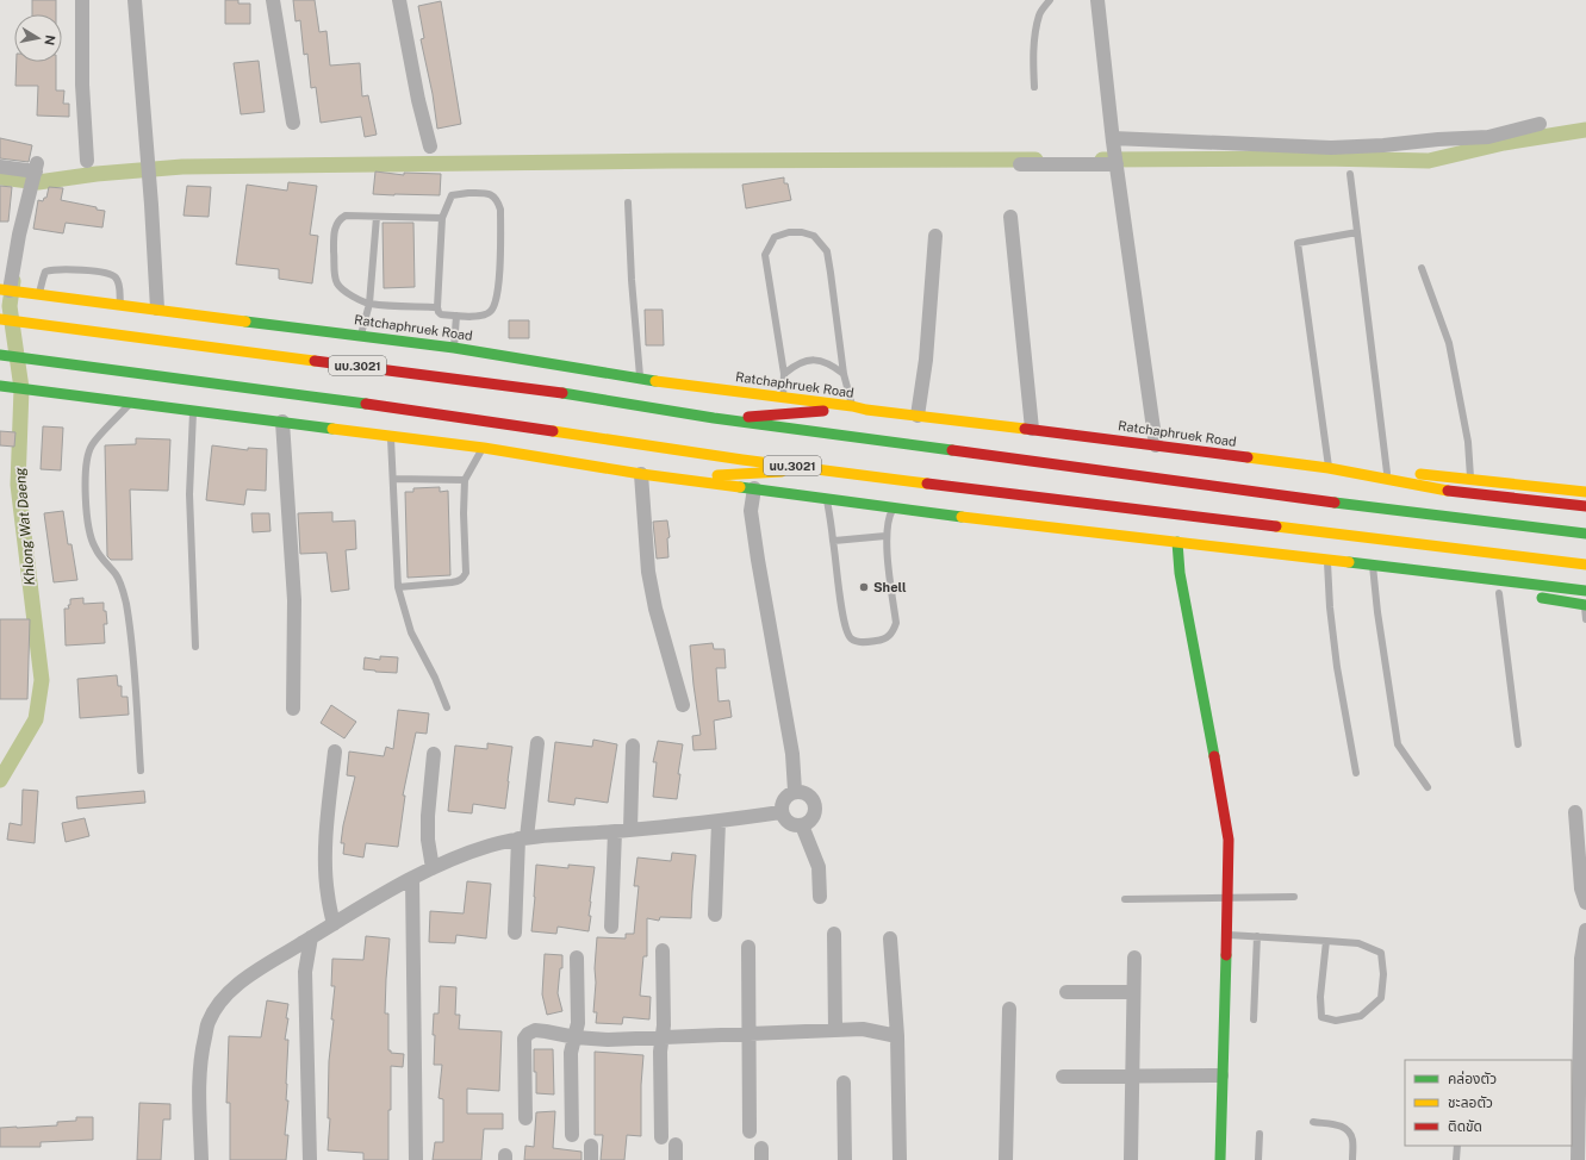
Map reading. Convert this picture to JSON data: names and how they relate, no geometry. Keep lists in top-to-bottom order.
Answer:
{
  "streets": {
    "main road": ["Ratchaphruek Road", "นบ.3021"]
  },
  "water": ["Khlong Wat Daeng"],
  "places": ["Shell"],
  "legend": ["คล่องตัว", "ชะลอตัว", "ติดขัด"],
  "north": "right"
}
